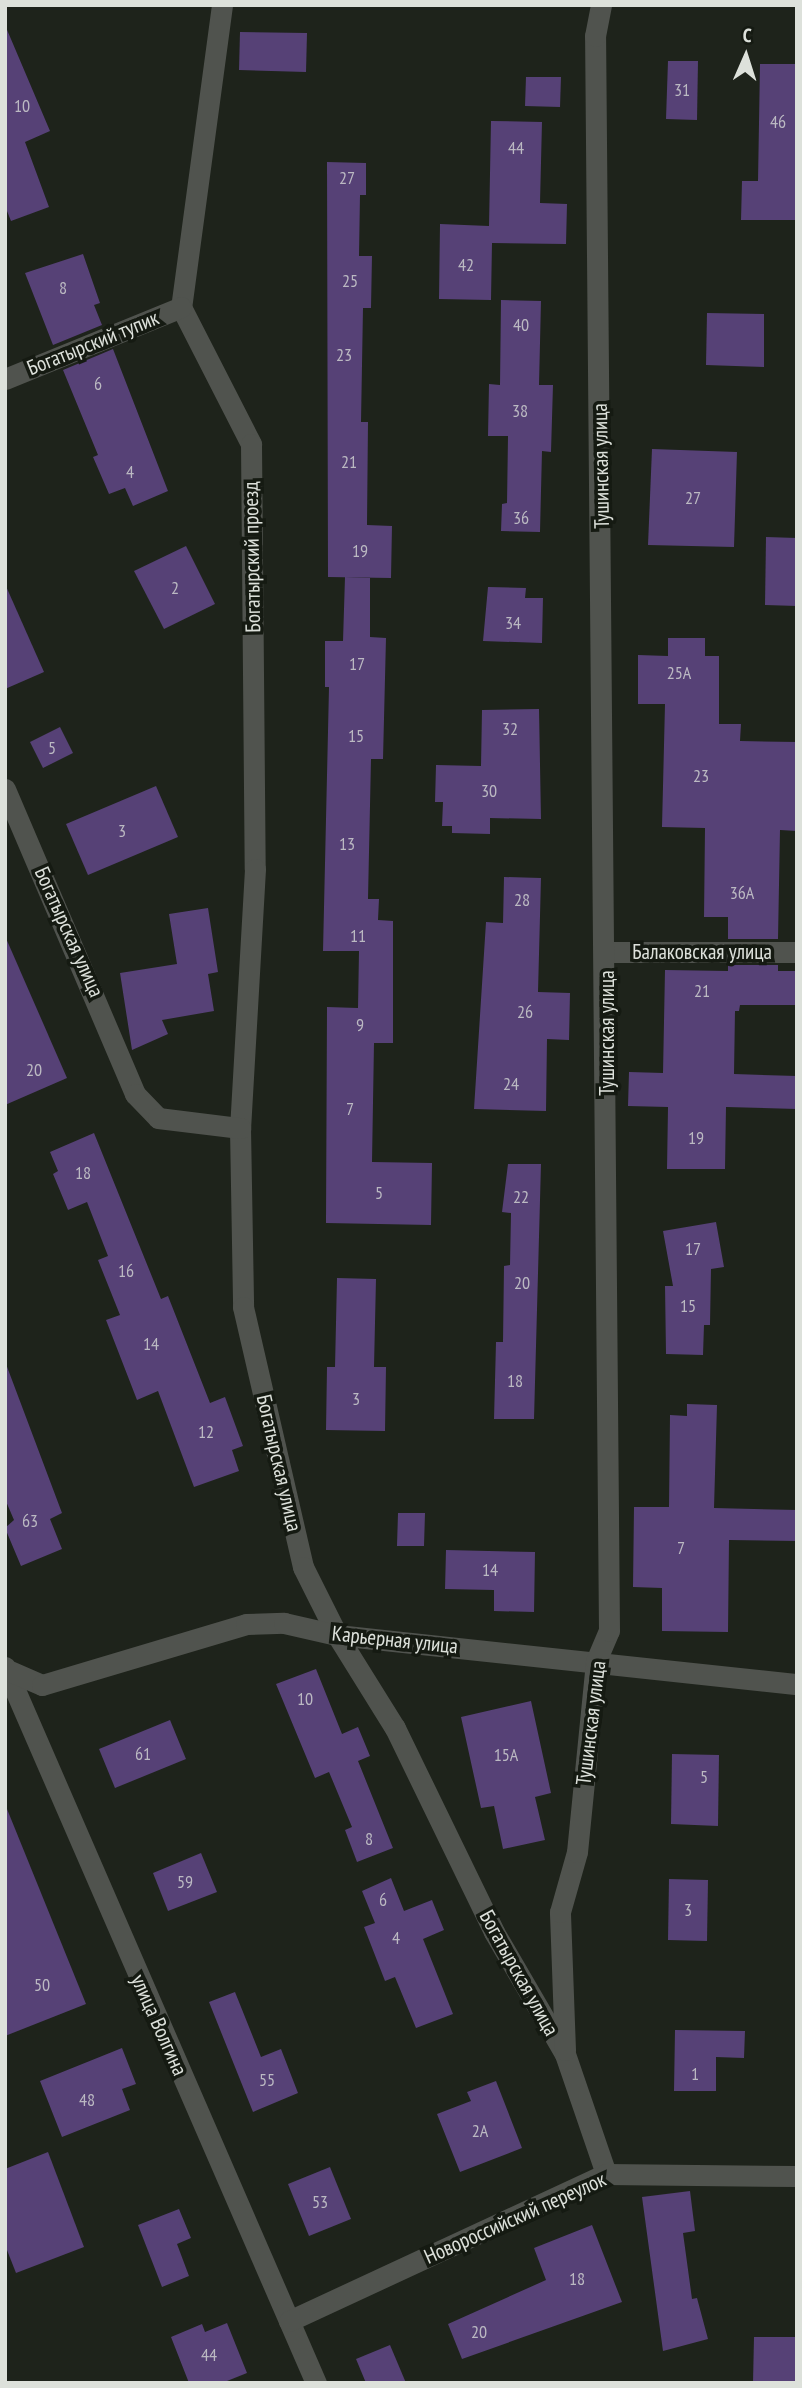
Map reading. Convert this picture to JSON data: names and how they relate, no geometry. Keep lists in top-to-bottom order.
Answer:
{
  "streets": {
    "street": [
      "Богатырский тупик",
      "Тушинская улица",
      "Богатырский проезд",
      "Богатырская улица",
      "Балаковская улица",
      "Карьерная улица",
      "улица Волгина",
      "Новороссийский переулок"
    ]
  },
  "crossings": [
    ["Богатырский тупик", "Богатырский проезд"],
    ["Тушинская улица", "Богатырская улица"],
    ["Тушинская улица", "Балаковская улица"],
    ["Тушинская улица", "Карьерная улица"],
    ["Богатырский проезд", "Богатырская улица"],
    ["Богатырская улица", "Карьерная улица"],
    ["Богатырская улица", "Новороссийский переулок"],
    ["Карьерная улица", "улица Волгина"],
    ["улица Волгина", "Новороссийский переулок"]
  ],
  "house_numbers": [
    "31",
    "10",
    "46",
    "44",
    "27",
    "42",
    "25",
    "8",
    "40",
    "23",
    "6",
    "38",
    "21",
    "4",
    "27",
    "36",
    "19",
    "2",
    "34",
    "17",
    "25А",
    "32",
    "15",
    "5",
    "23",
    "30",
    "3",
    "13",
    "36А",
    "28",
    "11",
    "21",
    "26",
    "9",
    "20",
    "24",
    "7",
    "19",
    "18",
    "5",
    "22",
    "17",
    "16",
    "20",
    "15",
    "14",
    "18",
    "3",
    "12",
    "63",
    "7",
    "14",
    "10",
    "61",
    "15А",
    "5",
    "8",
    "59",
    "6",
    "3",
    "4",
    "50",
    "1",
    "55",
    "48",
    "2А",
    "53",
    "18",
    "20",
    "44"
  ],
  "north": "top"
}
